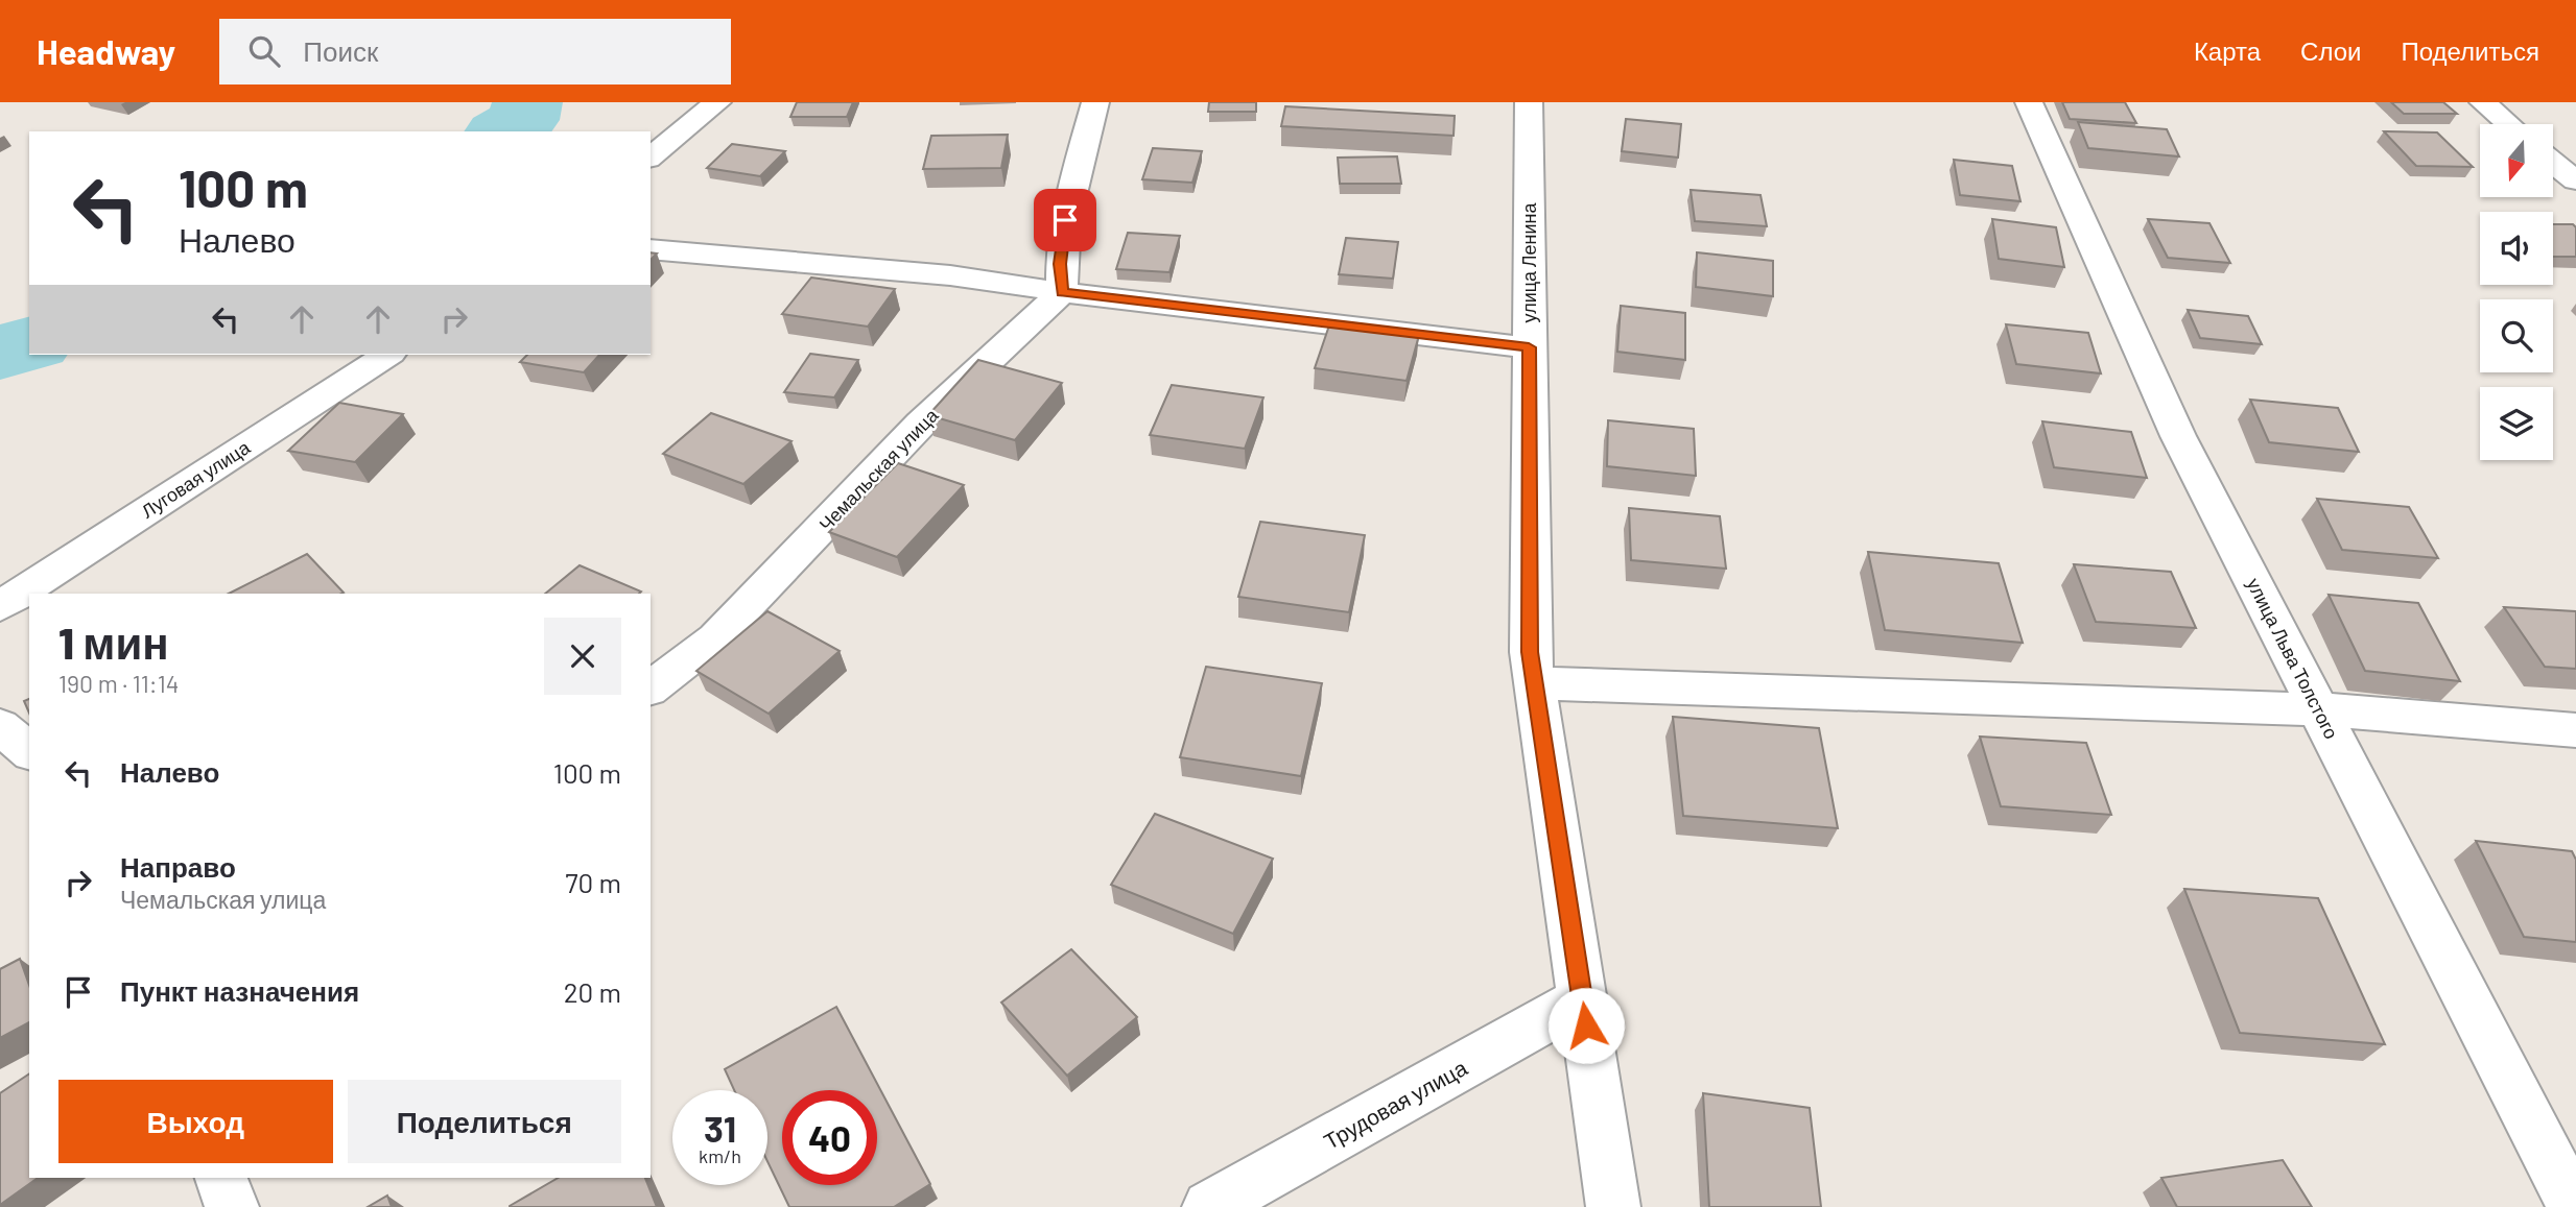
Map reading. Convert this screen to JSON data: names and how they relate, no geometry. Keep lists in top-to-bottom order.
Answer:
{
  "streets": {
    "street": [
      "улица Ленина",
      "Чемальская улица",
      "Луговая улица",
      "улица Льва Толстого",
      "Трудовая улица"
    ]
  },
  "crossings": [
    ["улица Ленина", "Трудовая улица"]
  ],
  "north": "bottom",
  "page": {
    "header": "Headway",
    "search": "Поиск",
    "nav": ["Карта", "Слои", "Поделиться"],
    "turn": ["100 m", "Налево"],
    "heading": ["1 мин", "190 m · 11:14"],
    "list": [
      {
        "name": "Налево",
        "value": "100 m"
      },
      {
        "name": "Направо",
        "note": "Чемальская улица",
        "value": "70 m"
      },
      {
        "name": "Пункт назначения",
        "value": "20 m"
      }
    ],
    "buttons": ["Выход", "Поделиться"],
    "speed": "31 km/h",
    "limit": "40"
  }
}
